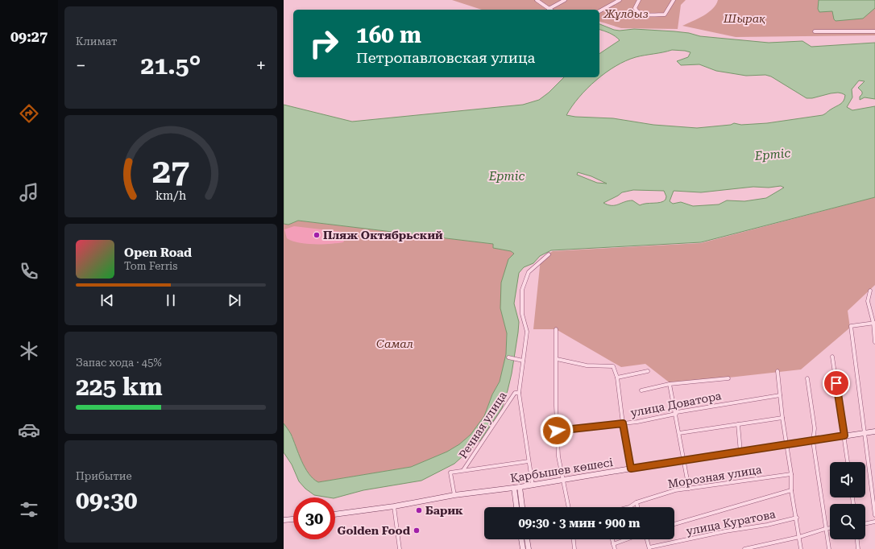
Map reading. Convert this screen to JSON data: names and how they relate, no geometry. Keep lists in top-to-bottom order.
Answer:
{
  "streets": {
    "main road": ["Қарбышев көшесі"],
    "street": [
      "улица Доватора",
      "Речная улица",
      "Морозная улица",
      "улица Куратова"
    ]
  },
  "crossings": [
    ["Речная улица", "Қарбышев көшесі"]
  ],
  "water": ["Ертіс"],
  "parks": ["Жұлдыз", "Шырақ", "Самал"],
  "places": ["Пляж Октябрьский", "Барик", "Golden Food"],
  "page": {
    "tabs": "09:27",
    "tile": [
      "Климат",
      ["Запас хода · 45%", "225 km"],
      ["Прибытие", "09:30"]
    ],
    "turn": ["160 m", "Петропавловская улица"],
    "heat": ["−", "21.5°", "+"],
    "song": ["Open Road", "Tom Ferris"],
    "limit": "30",
    "trip": "09:30 · 3 мин · 900 m",
    "gauge": ["27", "km/h"]
  }
}
